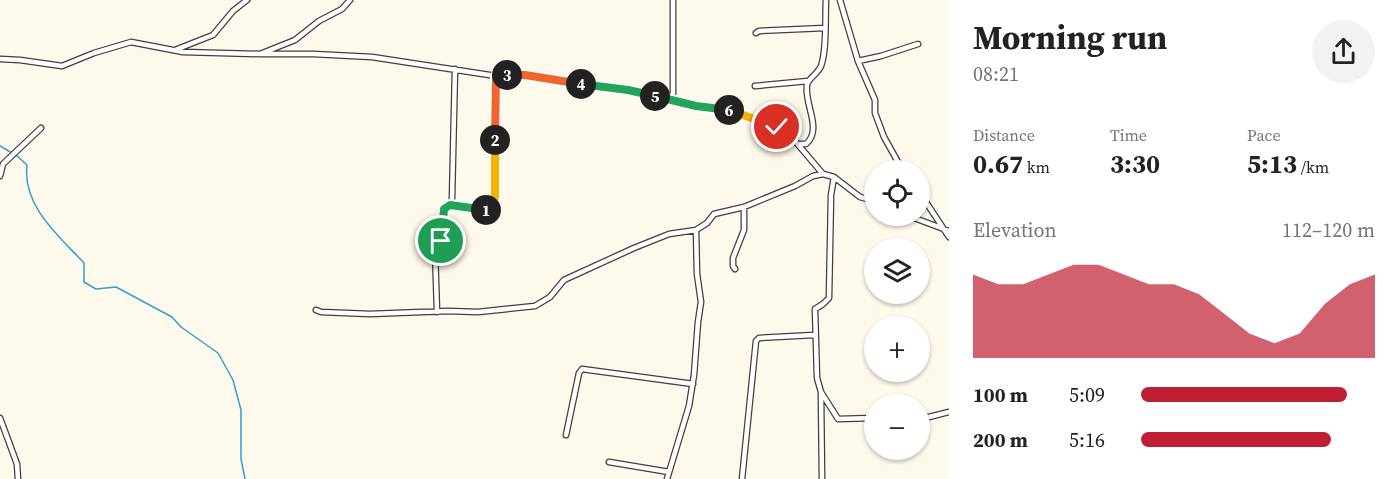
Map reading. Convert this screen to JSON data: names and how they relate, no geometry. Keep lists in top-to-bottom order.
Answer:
{
  "page": {
    "heading": ["Morning run", "08:21"],
    "pins": [
      "3",
      "4",
      "5",
      "6",
      "2",
      "1"
    ],
    "stats": [
      ["Distance", "0.67 km"],
      ["Time", "3:30"],
      ["Pace", "5:13 /km"]
    ],
    "map_buttons": ["+", "−"],
    "chart": ["Elevation", "112–120 m"],
    "list": [
      {
        "name": "100 m",
        "note": "5:09"
      },
      {
        "name": "200 m",
        "note": "5:16"
      }
    ]
  }
}
